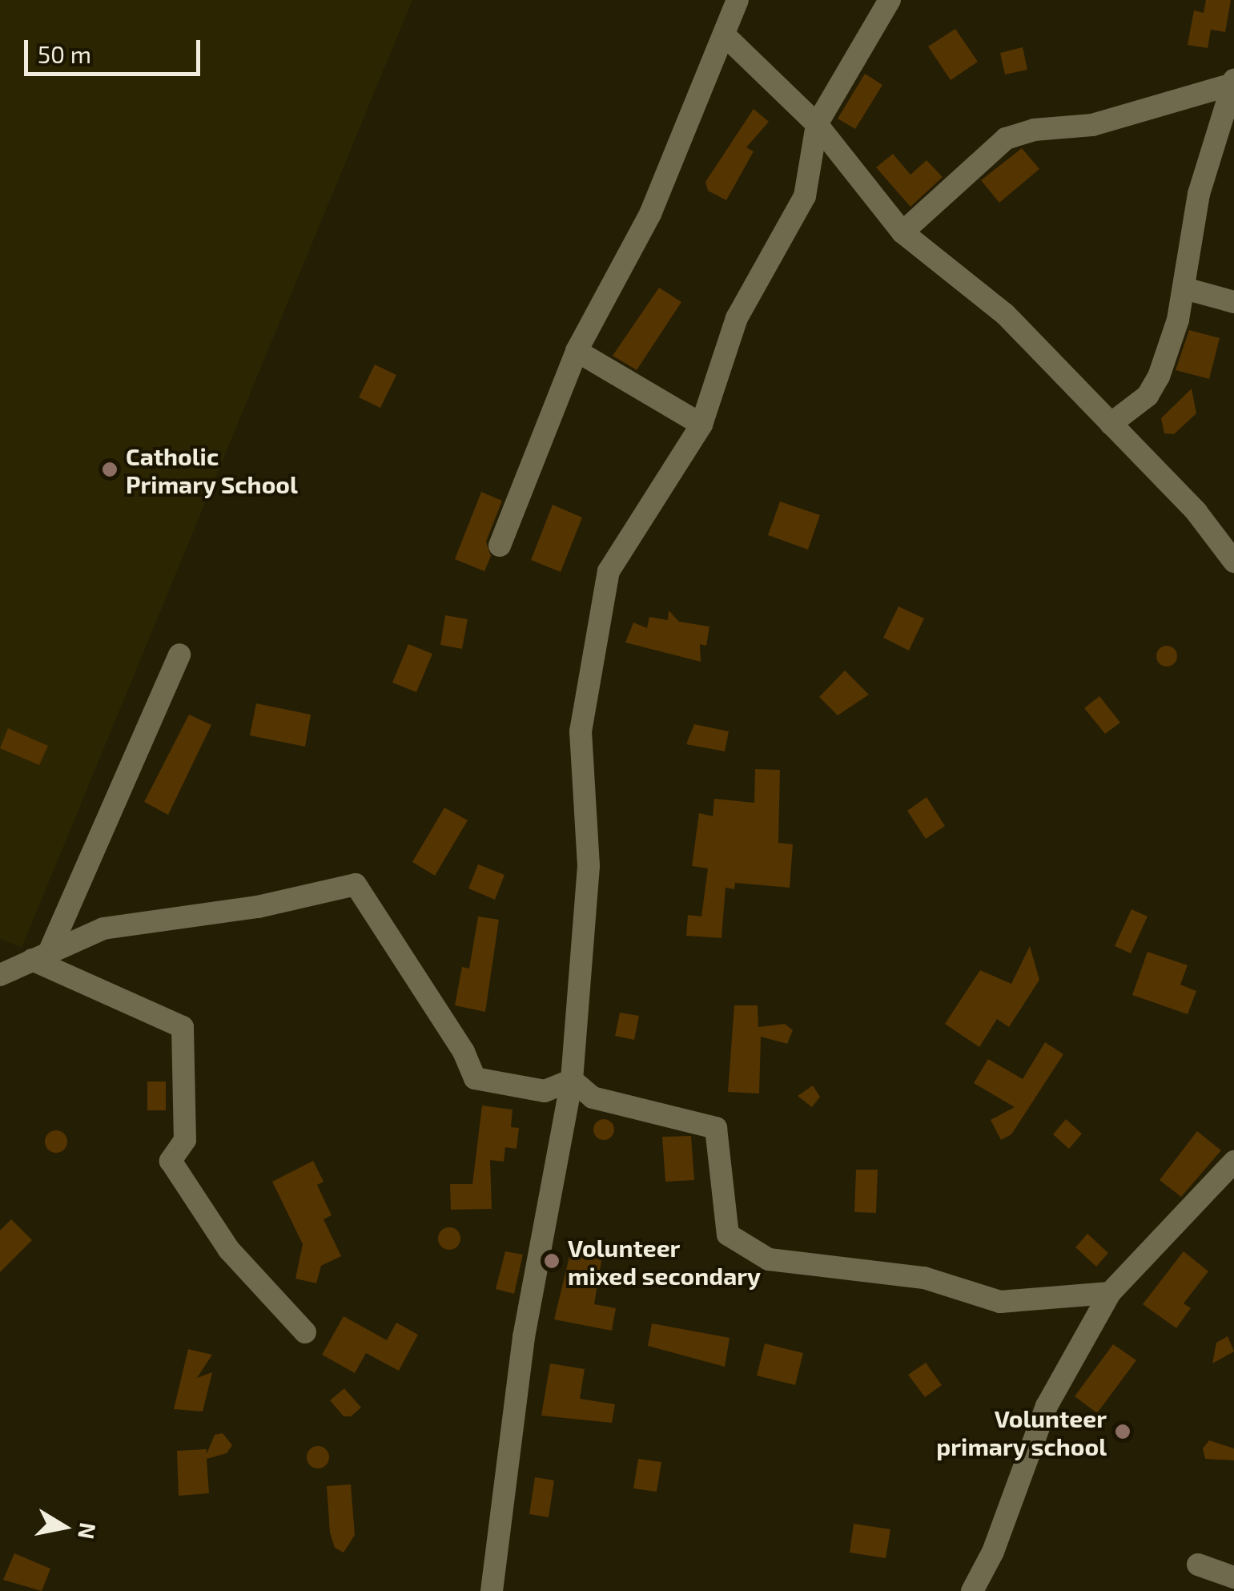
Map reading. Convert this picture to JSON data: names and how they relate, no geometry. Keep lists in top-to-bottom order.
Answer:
{
  "places": ["Catholic Primary School", "Volunteer mixed secondary", "Volunteer primary school"],
  "scale_bar": "50 m",
  "north": "right"
}
